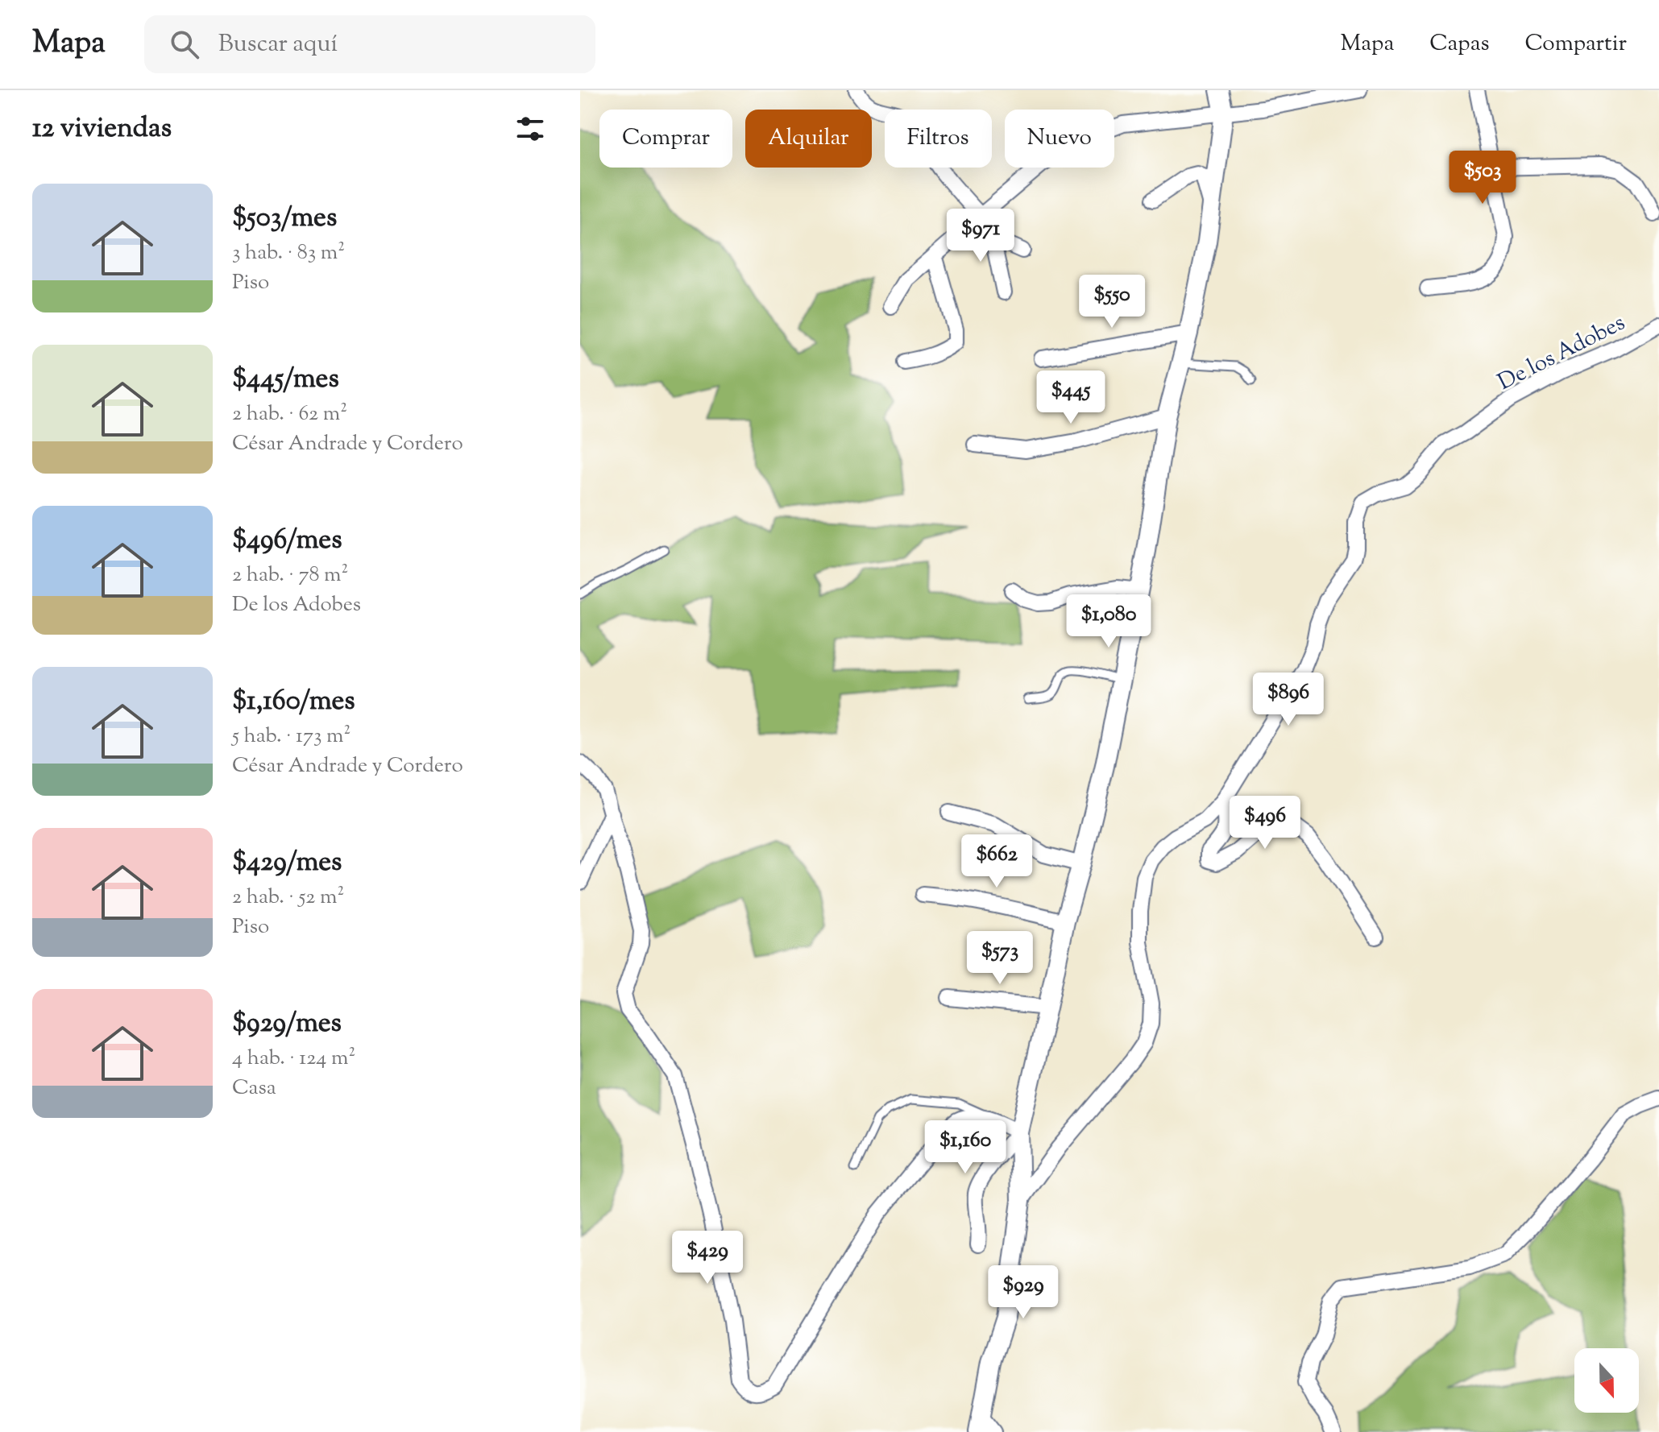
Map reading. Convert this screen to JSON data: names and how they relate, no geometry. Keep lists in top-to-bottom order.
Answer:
{
  "streets": {
    "street": ["De los Adobes"]
  },
  "north": "bottom",
  "page": {
    "header": "Mapa",
    "search": "Buscar aquí",
    "nav": ["Mapa", "Capas", "Compartir"],
    "heading": "12 viviendas",
    "chip": [
      "Comprar",
      "Alquilar",
      "Filtros",
      "Nuevo"
    ],
    "price": [
      "$503",
      "$971",
      "$550",
      "$445",
      "$1,080",
      "$896",
      "$496",
      "$662",
      "$573",
      "$1,160",
      "$429",
      "$929"
    ],
    "list": [
      {
        "name": "$503/mes",
        "note": "3 hab. · 83 m² · Piso"
      },
      {
        "name": "$445/mes",
        "note": "2 hab. · 62 m² · César Andrade y Cordero"
      },
      {
        "name": "$496/mes",
        "note": "2 hab. · 78 m² · De los Adobes"
      },
      {
        "name": "$1,160/mes",
        "note": "5 hab. · 173 m² · César Andrade y Cordero"
      },
      {
        "name": "$429/mes",
        "note": "2 hab. · 52 m² · Piso"
      },
      {
        "name": "$929/mes",
        "note": "4 hab. · 124 m² · Casa"
      }
    ]
  }
}
